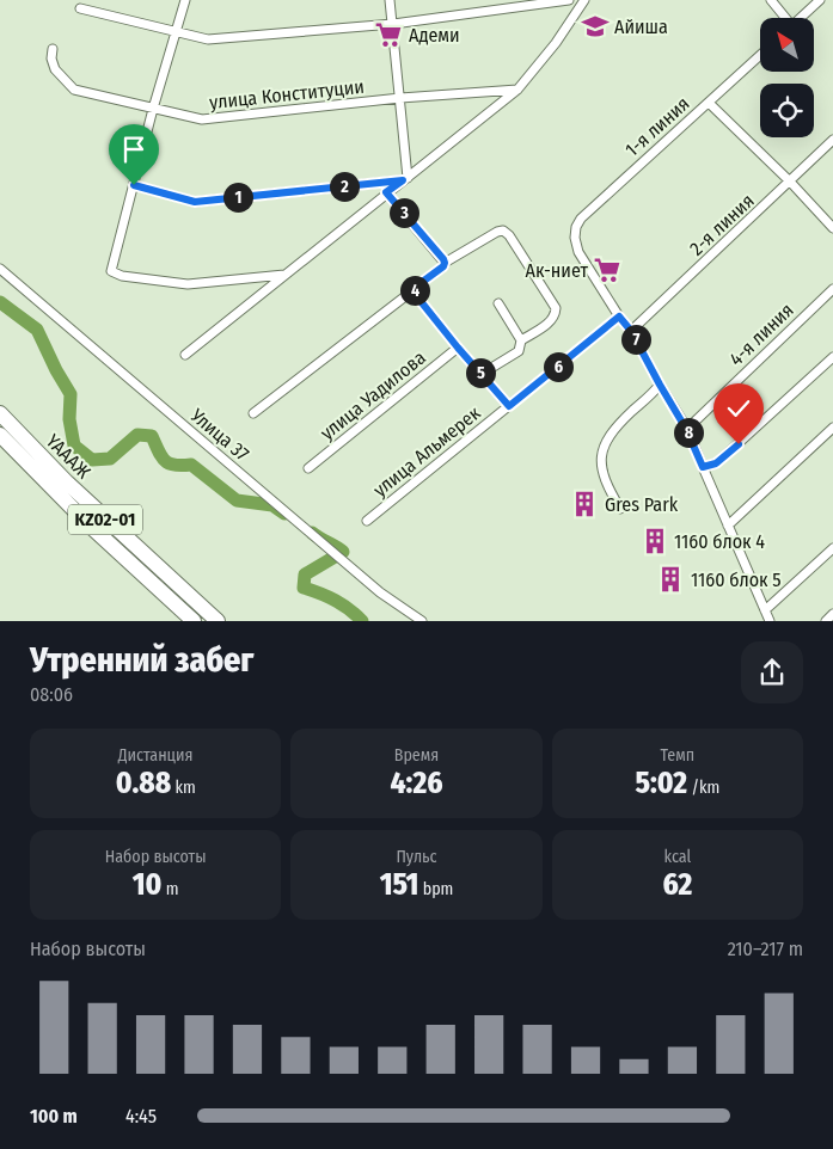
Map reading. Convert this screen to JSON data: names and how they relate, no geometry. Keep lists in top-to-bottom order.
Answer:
{
  "streets": {
    "highway": ["ҮАААЖ", "KZ02-01"],
    "street": [
      "улица Конституции",
      "1-я линия",
      "2-я линия",
      "4-я линия",
      "улица Уадилова",
      "Улица 37",
      "улица Альмерек"
    ]
  },
  "crossings": [
    ["1-я линия", "улица Альмерек"]
  ],
  "places": {
    "school or university": ["Айиша"],
    "supermarket": ["Адеми", "Ак-ниет"],
    "building": ["Gres Park", "1160 блок 4", "1160 блок 5"]
  },
  "north": "top left",
  "page": {
    "pins": [
      "2",
      "1",
      "3",
      "4",
      "7",
      "6",
      "5",
      "8"
    ],
    "heading": ["Утренний забег", "08:06"],
    "stats": [
      ["Дистанция", "0.88 km"],
      ["Время", "4:26"],
      ["Темп", "5:02 /km"],
      ["Набор высоты", "10 m"],
      ["Пульс", "151 bpm"],
      ["kcal", "62"]
    ],
    "chart": ["Набор высоты", "210–217 m"],
    "list": [
      {
        "name": "100 m",
        "note": "4:45"
      }
    ]
  }
}
